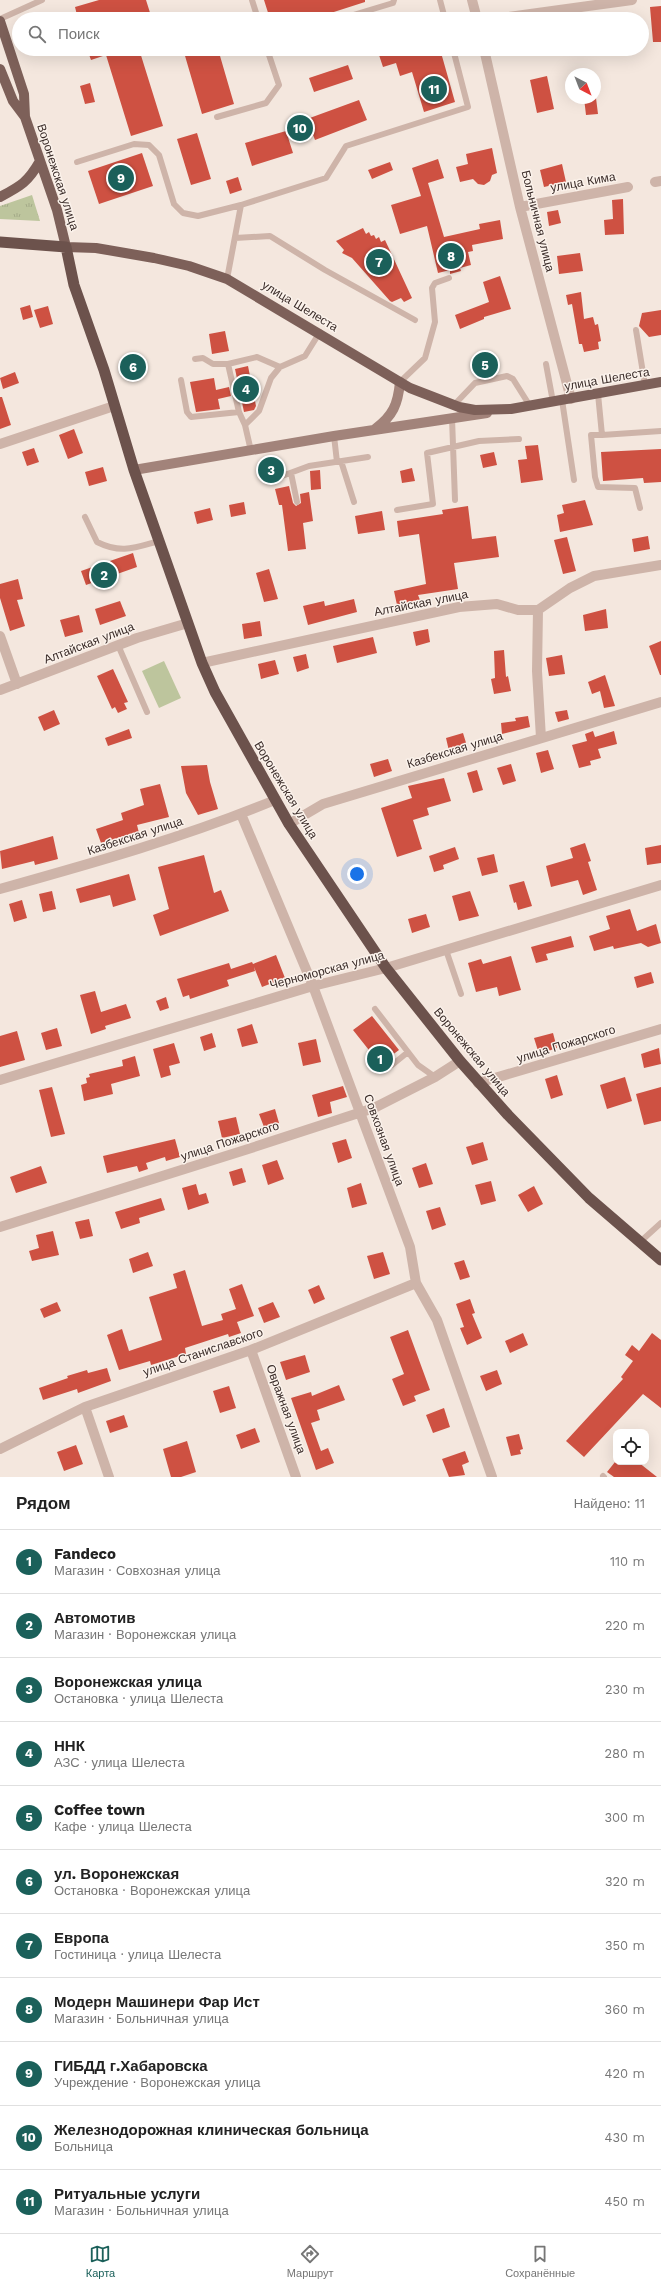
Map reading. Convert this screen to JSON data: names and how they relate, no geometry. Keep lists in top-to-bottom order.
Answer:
{
  "streets": {
    "highway": ["Воронежская улица"],
    "main road": ["улица Шелеста"],
    "street": [
      "улица Кима",
      "Больничная улица",
      "Алтайская улица",
      "Казбекская улица",
      "Черноморская улица",
      "улица Пожарского",
      "Совхозная улица",
      "улица Станиславского",
      "Овражная улица"
    ]
  },
  "crossings": [
    ["Воронежская улица", "улица Шелеста"],
    ["Воронежская улица", "Алтайская улица"],
    ["Воронежская улица", "Казбекская улица"],
    ["Воронежская улица", "Черноморская улица"],
    ["Воронежская улица", "улица Пожарского"],
    ["улица Кима", "Больничная улица"],
    ["Больничная улица", "улица Шелеста"],
    ["Казбекская улица", "Совхозная улица"],
    ["Черноморская улица", "Совхозная улица"],
    ["улица Пожарского", "Совхозная улица"],
    ["Совхозная улица", "улица Станиславского"],
    ["улица Станиславского", "Овражная улица"]
  ],
  "north": "bottom right",
  "page": {
    "search": "Поиск",
    "pins": [
      "11",
      "10",
      "9",
      "8",
      "7",
      "5",
      "6",
      "4",
      "3",
      "2",
      "1"
    ],
    "heading": ["Рядом", "Найдено: 11"],
    "list": [
      {
        "mark": "1",
        "name": "Fandeco",
        "note": "Магазин · Совхозная улица",
        "value": "110 m"
      },
      {
        "mark": "2",
        "name": "Автомотив",
        "note": "Магазин · Воронежская улица",
        "value": "220 m"
      },
      {
        "mark": "3",
        "name": "Воронежская улица",
        "note": "Остановка · улица Шелеста",
        "value": "230 m"
      },
      {
        "mark": "4",
        "name": "ННК",
        "note": "АЗС · улица Шелеста",
        "value": "280 m"
      },
      {
        "mark": "5",
        "name": "Coffee town",
        "note": "Кафе · улица Шелеста",
        "value": "300 m"
      },
      {
        "mark": "6",
        "name": "ул. Воронежская",
        "note": "Остановка · Воронежская улица",
        "value": "320 m"
      },
      {
        "mark": "7",
        "name": "Европа",
        "note": "Гостиница · улица Шелеста",
        "value": "350 m"
      },
      {
        "mark": "8",
        "name": "Модерн Машинери Фар Ист",
        "note": "Магазин · Больничная улица",
        "value": "360 m"
      },
      {
        "mark": "9",
        "name": "ГИБДД г.Хабаровска",
        "note": "Учреждение · Воронежская улица",
        "value": "420 m"
      },
      {
        "mark": "10",
        "name": "Железнодорожная клиническая больница",
        "note": "Больница",
        "value": "430 m"
      },
      {
        "mark": "11",
        "name": "Ритуальные услуги",
        "note": "Магазин · Больничная улица",
        "value": "450 m"
      }
    ],
    "nav": ["Карта", "Маршрут", "Сохранённые"]
  }
}
